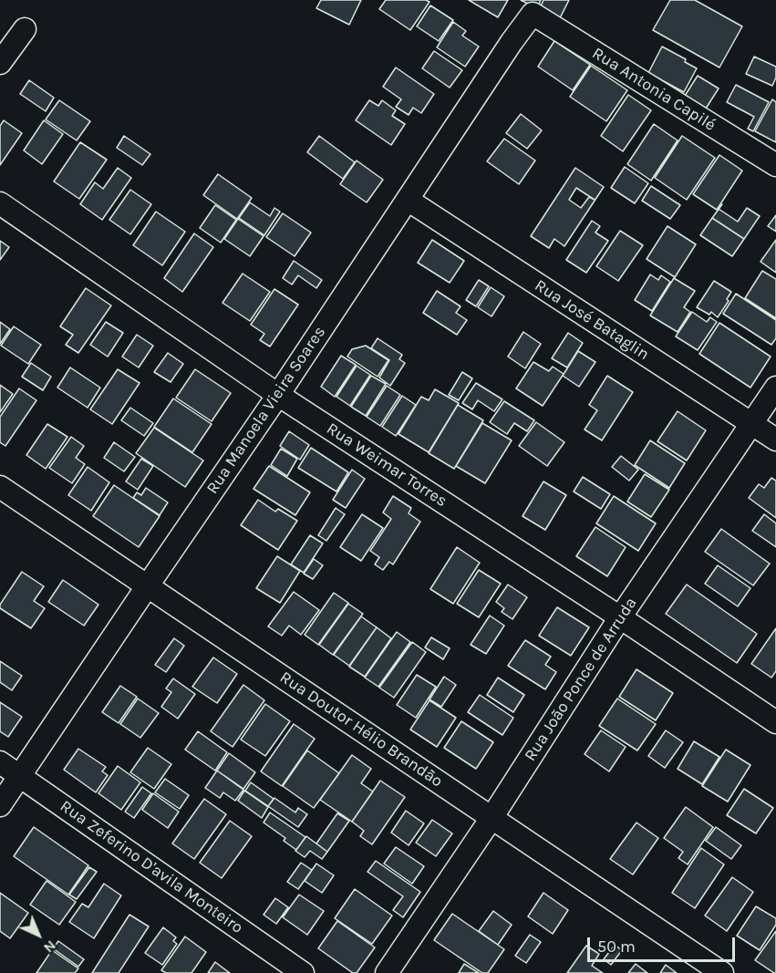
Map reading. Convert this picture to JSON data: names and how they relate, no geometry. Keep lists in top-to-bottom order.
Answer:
{
  "streets": {
    "street": [
      "Rua Antonia Capilé",
      "Rua José Bataglin",
      "Rua Manoela Vieira Soares",
      "Rua Weimar Torres",
      "Rua João Ponce de Arruda",
      "Rua Doutor Hélio Brandão",
      "Rua Zeferino D'avila Monteiro"
    ]
  },
  "crossings": [
    ["Rua Antonia Capilé", "Rua Manoela Vieira Soares"],
    ["Rua José Bataglin", "Rua Manoela Vieira Soares"],
    ["Rua José Bataglin", "Rua João Ponce de Arruda"],
    ["Rua Manoela Vieira Soares", "Rua Weimar Torres"],
    ["Rua Manoela Vieira Soares", "Rua Doutor Hélio Brandão"],
    ["Rua Manoela Vieira Soares", "Rua Zeferino D'avila Monteiro"],
    ["Rua Weimar Torres", "Rua João Ponce de Arruda"],
    ["Rua João Ponce de Arruda", "Rua Doutor Hélio Brandão"]
  ],
  "scale_bar": "50 m",
  "north": "bottom right"
}
